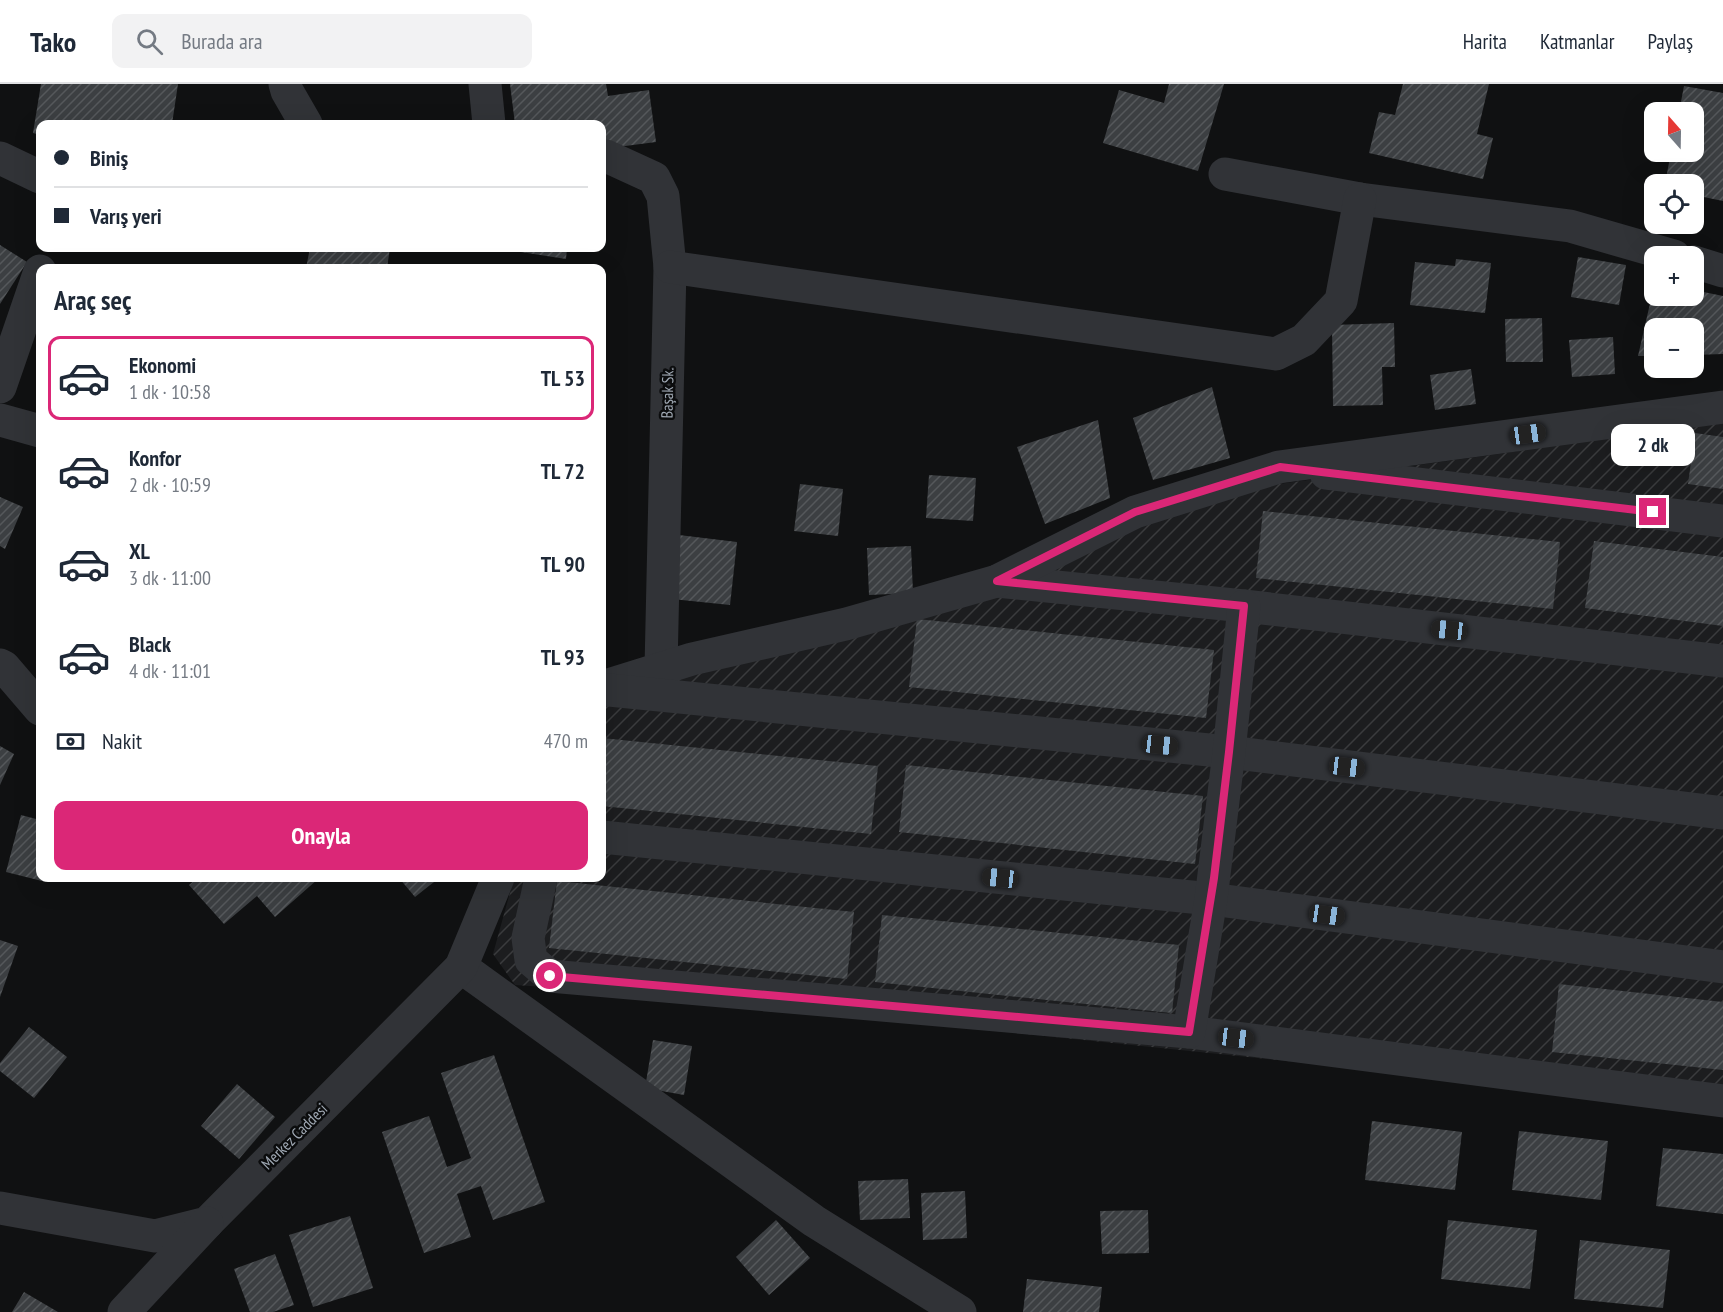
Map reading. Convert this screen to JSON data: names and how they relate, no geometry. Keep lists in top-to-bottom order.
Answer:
{
  "streets": {
    "street": ["Başak Sk.", "Merkez Caddesi"]
  },
  "north": "top",
  "page": {
    "header": "Tako",
    "search": "Burada ara",
    "nav": ["Harita", "Katmanlar", "Paylaş"],
    "map_buttons": ["+", "−"],
    "banner": ["Biniş", "Varış yeri"],
    "heading": "Araç seç",
    "list": [
      {
        "name": "Ekonomi",
        "note": "1 dk · 10:58",
        "value": "TL 53"
      },
      {
        "name": "Konfor",
        "note": "2 dk · 10:59",
        "value": "TL 72"
      },
      {
        "name": "XL",
        "note": "3 dk · 11:00",
        "value": "TL 90"
      },
      {
        "name": "Black",
        "note": "4 dk · 11:01",
        "value": "TL 93"
      }
    ],
    "bubble": "2 dk",
    "pay": ["Nakit", "470 m"],
    "buttons": "Onayla"
  }
}
